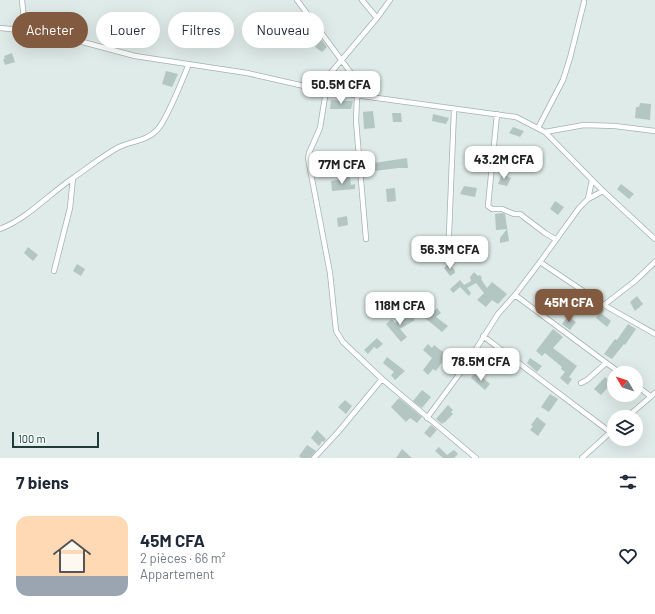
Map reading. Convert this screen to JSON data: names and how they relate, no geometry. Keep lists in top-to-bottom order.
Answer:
{
  "scale_bar": "100 m",
  "north": "top left",
  "page": {
    "chip": [
      "Acheter",
      "Louer",
      "Filtres",
      "Nouveau"
    ],
    "price": [
      "50.5M CFA",
      "43.2M CFA",
      "77M CFA",
      "56.3M CFA",
      "45M CFA",
      "118M CFA",
      "78.5M CFA"
    ],
    "scale": "100 m",
    "heading": "7 biens",
    "list": [
      {
        "name": "45M CFA",
        "note": "2 pièces · 66 m² · Appartement"
      }
    ]
  }
}
